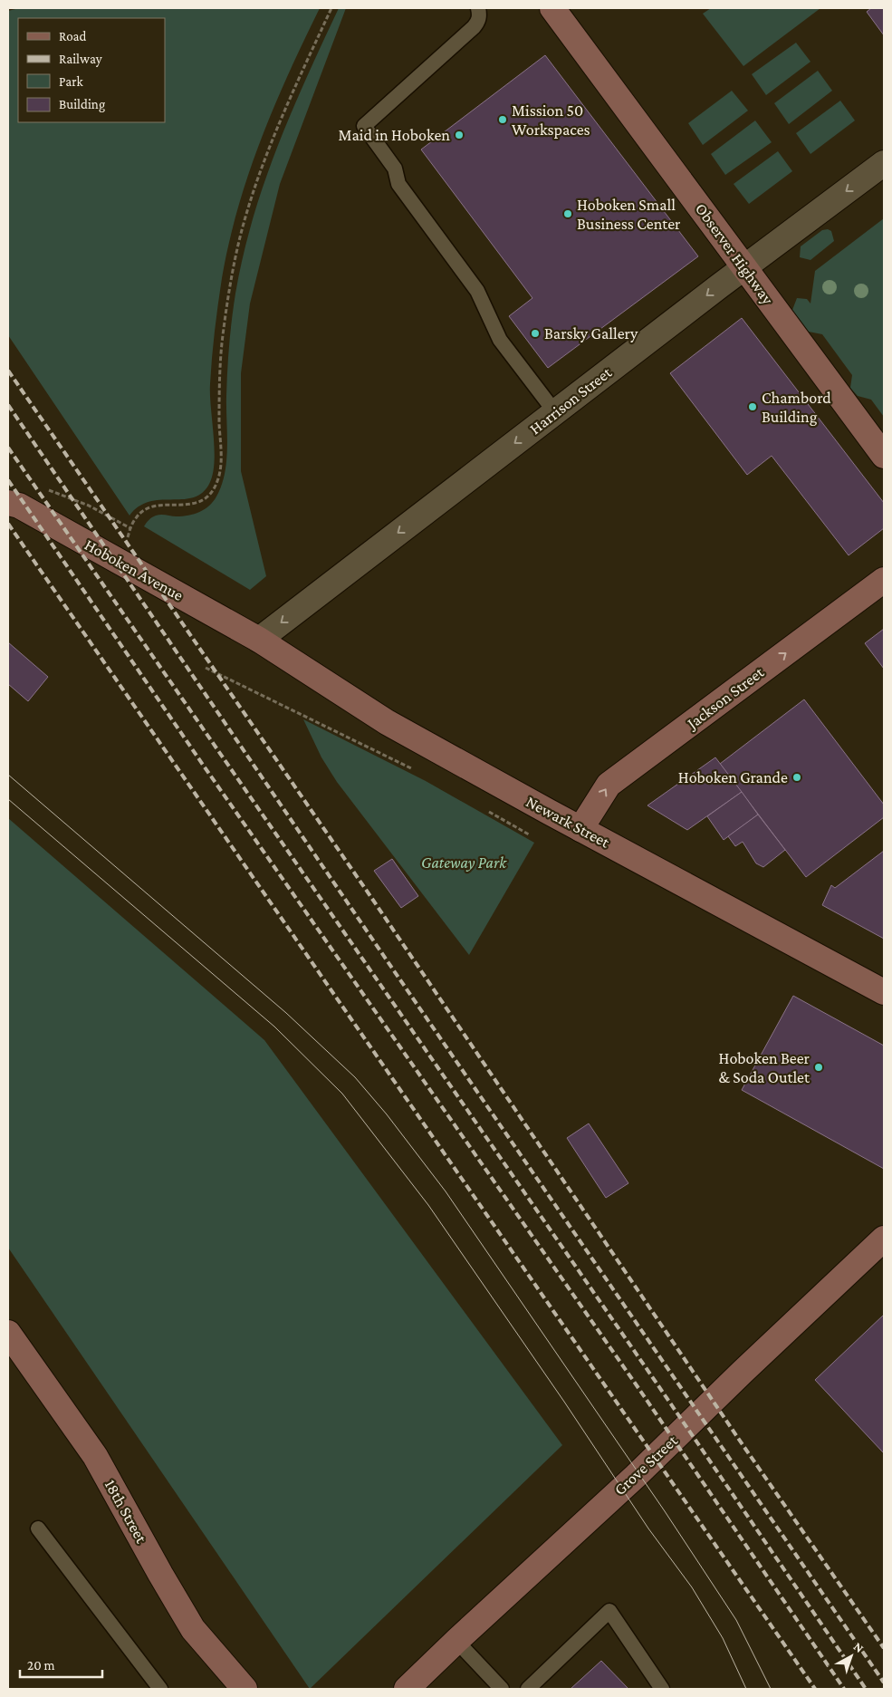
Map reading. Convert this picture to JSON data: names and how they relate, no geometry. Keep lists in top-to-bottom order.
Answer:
{
  "streets": {
    "street": [
      "Observer Highway",
      "Harrison Street",
      "Hoboken Avenue",
      "Jackson Street",
      "Newark Street",
      "Grove Street",
      "18th Street"
    ]
  },
  "crossings": [
    ["Observer Highway", "Harrison Street"],
    ["Harrison Street", "Hoboken Avenue"],
    ["Harrison Street", "Newark Street"],
    ["Hoboken Avenue", "Newark Street"],
    ["Jackson Street", "Newark Street"]
  ],
  "one_way": ["Harrison Street", "Jackson Street"],
  "parks": ["Gateway Park"],
  "places": [
    "Mission 50 Workspaces",
    "Maid in Hoboken",
    "Hoboken Small Business Center",
    "Barsky Gallery",
    "Chambord Building",
    "Hoboken Grande",
    "Hoboken Beer & Soda Outlet"
  ],
  "legend": [
    "Road",
    "Railway",
    "Park",
    "Building"
  ],
  "scale_bar": "20 m",
  "north": "top right"
}
